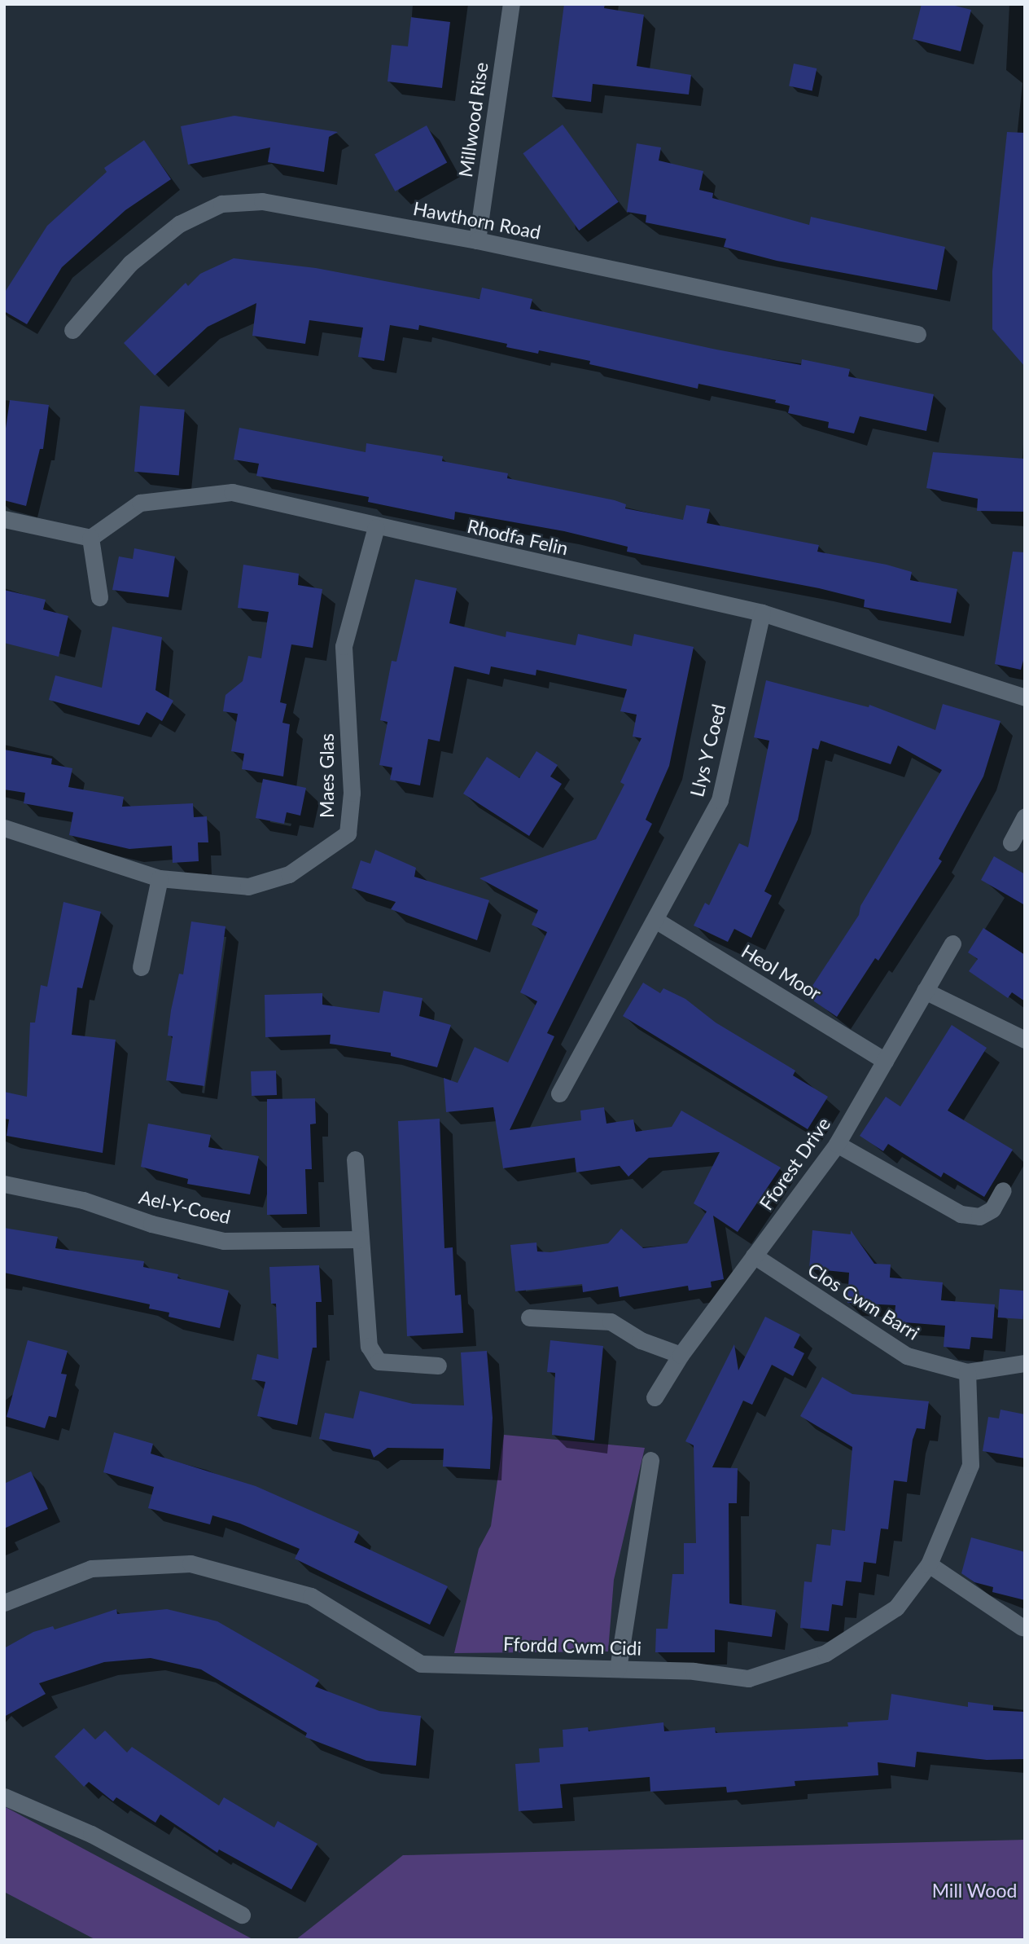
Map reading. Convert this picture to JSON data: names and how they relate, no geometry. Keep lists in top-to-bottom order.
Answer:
{
  "streets": {
    "street": [
      "Millwood Rise",
      "Hawthorn Road",
      "Rhodfa Felin",
      "Llys Y Coed",
      "Maes Glas",
      "Heol Moor",
      "Fforest Drive",
      "Ael-Y-Coed",
      "Clos Cwm Barri",
      "Ffordd Cwm Cidi"
    ]
  },
  "crossings": [
    ["Millwood Rise", "Hawthorn Road"],
    ["Rhodfa Felin", "Llys Y Coed"],
    ["Rhodfa Felin", "Maes Glas"],
    ["Llys Y Coed", "Heol Moor"],
    ["Heol Moor", "Fforest Drive"],
    ["Fforest Drive", "Clos Cwm Barri"],
    ["Clos Cwm Barri", "Ffordd Cwm Cidi"]
  ],
  "parks": ["Mill Wood"]
}
